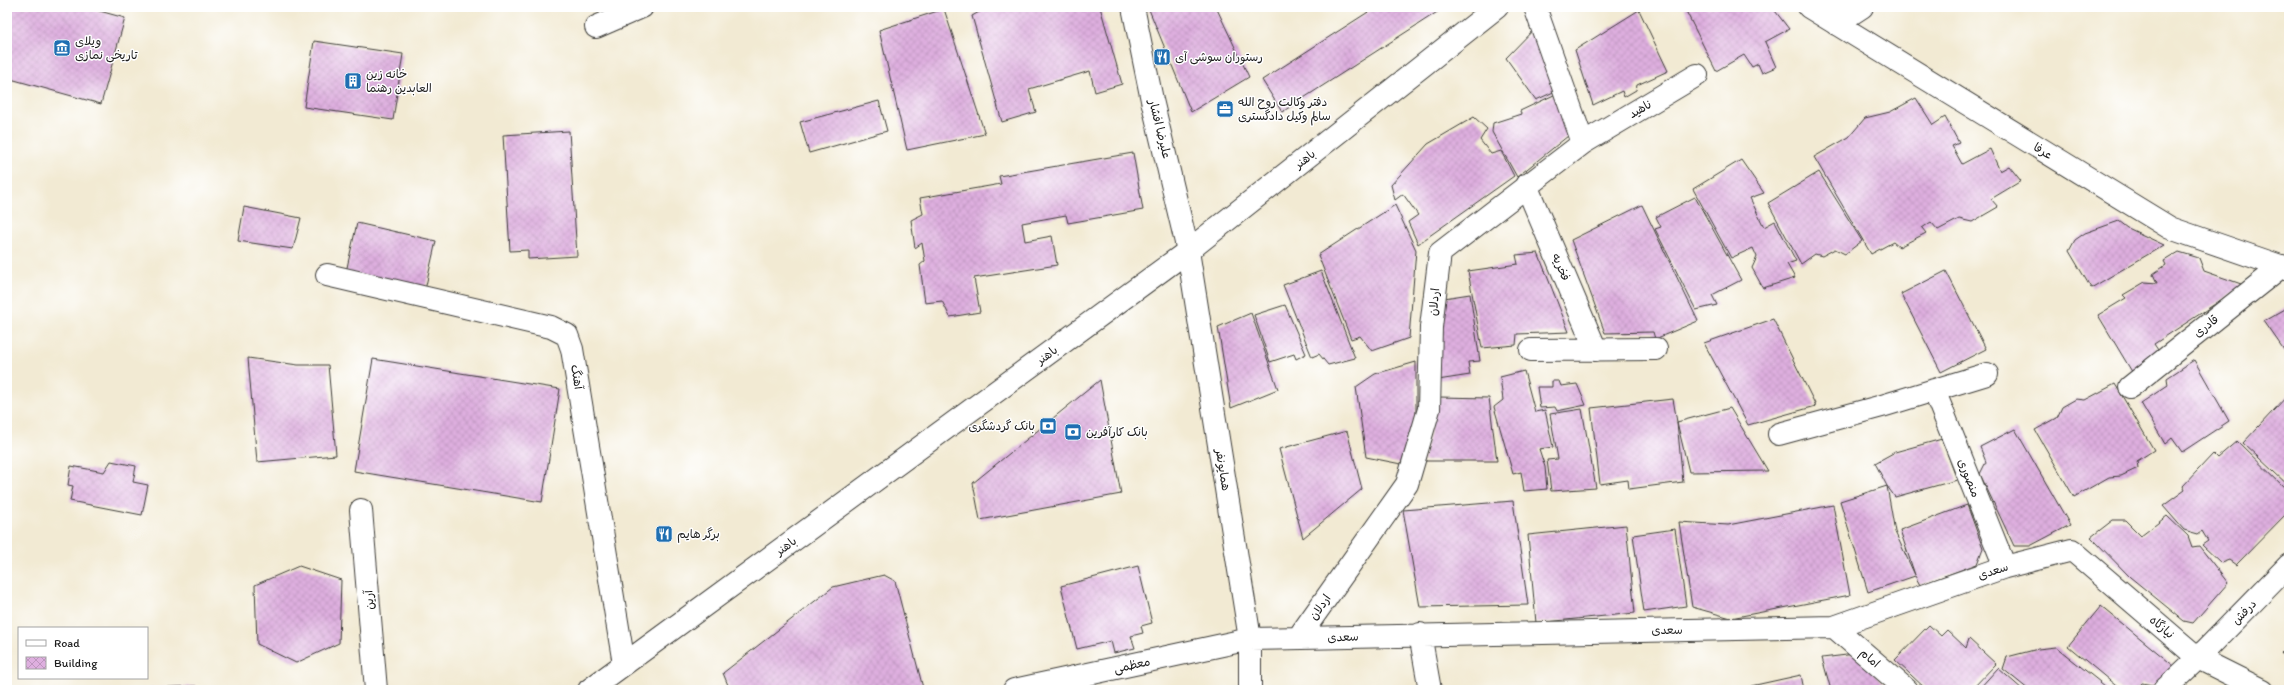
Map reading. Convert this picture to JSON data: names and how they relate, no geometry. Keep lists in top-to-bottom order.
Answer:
{
  "streets": {
    "street": [
      "ناهید",
      "علیرضا افشار",
      "عرفا",
      "باهنر",
      "فخریه",
      "اردلان",
      "قادری",
      "آهنگ",
      "همایونفر",
      "منصوری",
      "سعدی",
      "آرین",
      "درفش",
      "نیازگاه",
      "امام",
      "معظمی"
    ]
  },
  "crossings": [
    ["ناهید", "اردلان"],
    ["علیرضا افشار", "باهنر"],
    ["علیرضا افشار", "همایونفر"],
    ["عرفا", "قادری"],
    ["باهنر", "آهنگ"],
    ["باهنر", "همایونفر"],
    ["فخریه", "اردلان"],
    ["اردلان", "سعدی"],
    ["همایونفر", "سعدی"],
    ["همایونفر", "معظمی"],
    ["منصوری", "سعدی"],
    ["سعدی", "نیازگاه"],
    ["سعدی", "امام"],
    ["سعدی", "معظمی"],
    ["درفش", "نیازگاه"]
  ],
  "places": {
    "museum": ["ویلای تاریخی نمازی"],
    "restaurant": ["رستوران سوشی آی", "برگر هایم"],
    "building": ["خانه زین العابدین رهنما"],
    "office": ["دفتر وکالت روح الله سالم وکیل دادگستری"],
    "bank": ["بانک گردشگری", "بانک کارآفرین"]
  },
  "legend": ["Road", "Building"]
}
